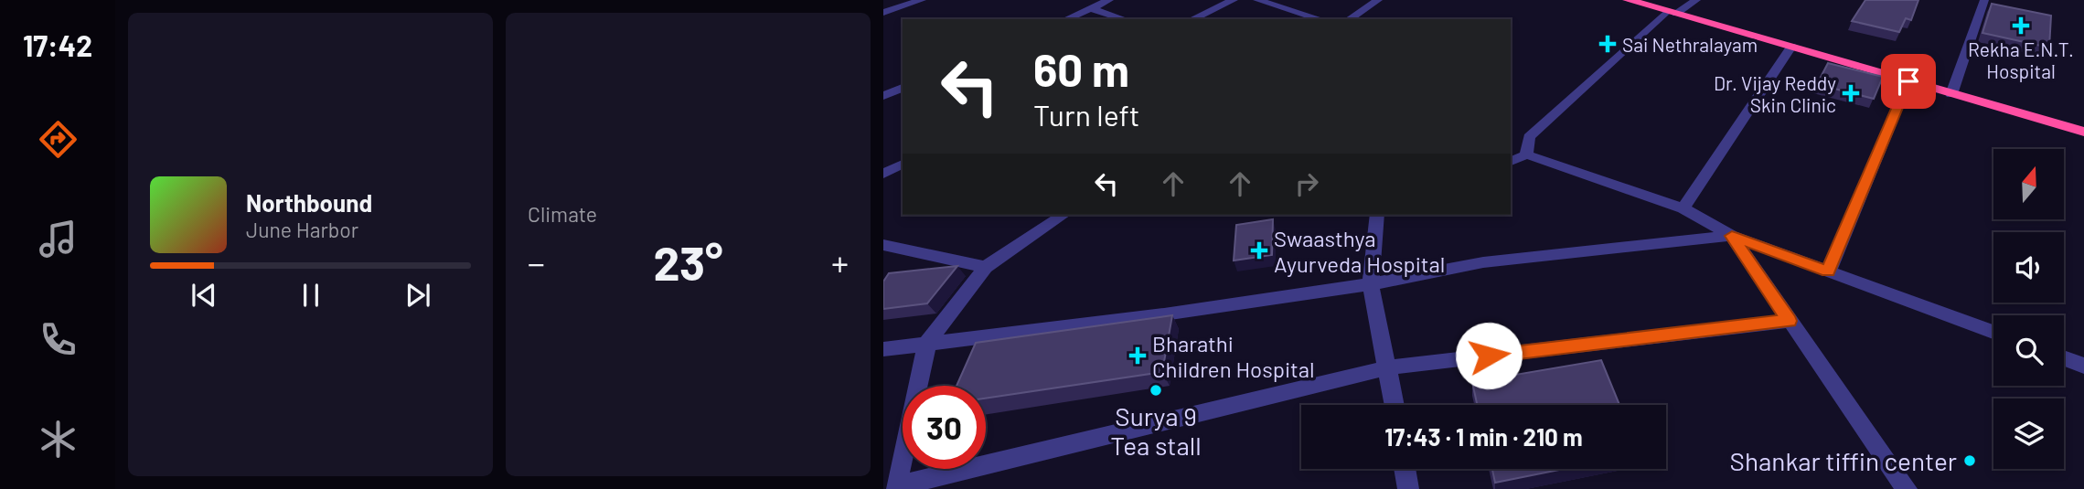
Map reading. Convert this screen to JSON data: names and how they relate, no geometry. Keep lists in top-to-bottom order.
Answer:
{
  "places": {
    "health": [
      "Rekha E.N.T. Hospital",
      "Sai Nethralayam",
      "Dr. Vijay Reddy Skin Clinic",
      "Swaasthya Ayurveda Hospital",
      "Bharathi Children Hospital"
    ],
    "other": ["Surya 9 Tea stall", "Shankar tiffin center"]
  },
  "north": "top",
  "page": {
    "tabs": "17:42",
    "tile": "Climate",
    "turn": ["60 m", "Turn left"],
    "song": ["Northbound", "June Harbor"],
    "heat": ["−", "23°", "+"],
    "limit": "30",
    "trip": "17:43 · 1 min · 210 m"
  }
}
